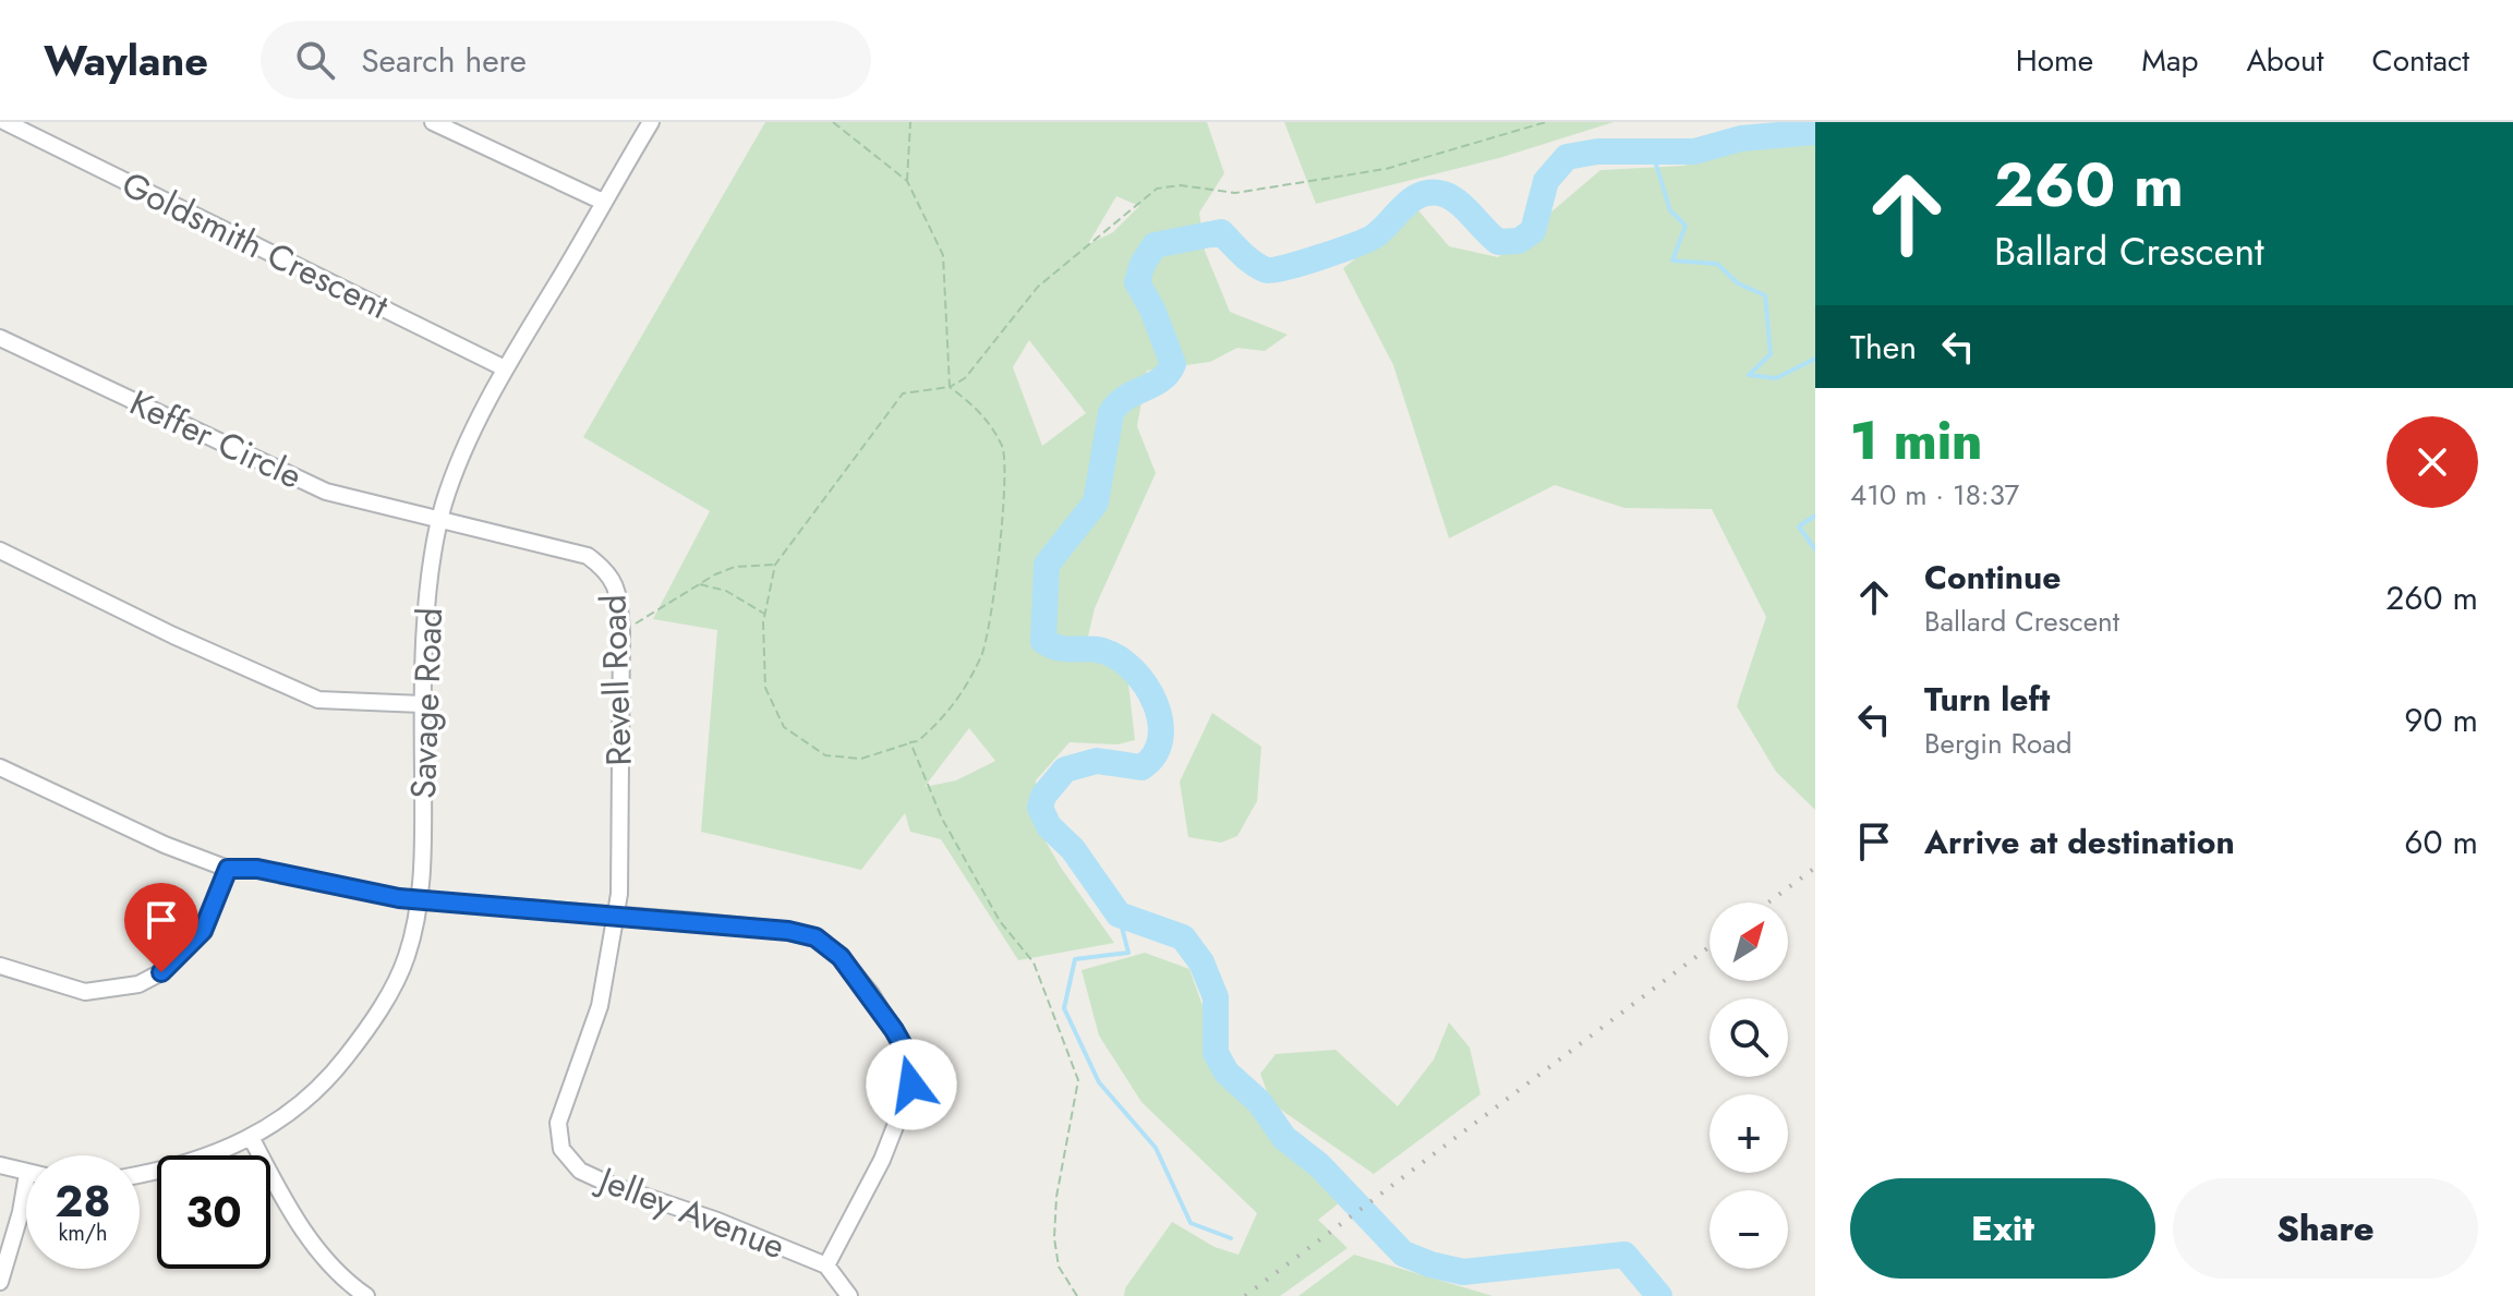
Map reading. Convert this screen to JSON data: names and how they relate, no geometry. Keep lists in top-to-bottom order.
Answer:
{
  "streets": {
    "street": [
      "Goldsmith Crescent",
      "Keffer Circle",
      "Revell Road",
      "Savage Road",
      "Jelley Avenue"
    ]
  },
  "crossings": [
    ["Goldsmith Crescent", "Savage Road"],
    ["Keffer Circle", "Revell Road"],
    ["Keffer Circle", "Savage Road"],
    ["Revell Road", "Savage Road"],
    ["Revell Road", "Jelley Avenue"]
  ],
  "north": "top right",
  "page": {
    "header": "Waylane",
    "search": "Search here",
    "nav": [
      "Home",
      "Map",
      "About",
      "Contact"
    ],
    "turn": ["260 m", "Ballard Crescent"],
    "then": "Then",
    "heading": ["1 min", "410 m · 18:37"],
    "list": [
      {
        "name": "Continue",
        "note": "Ballard Crescent",
        "value": "260 m"
      },
      {
        "name": "Turn left",
        "note": "Bergin Road",
        "value": "90 m"
      },
      {
        "name": "Arrive at destination",
        "value": "60 m"
      }
    ],
    "map_buttons": ["+", "−"],
    "speed": "28 km/h",
    "limit": "30",
    "buttons": ["Exit", "Share"]
  }
}
